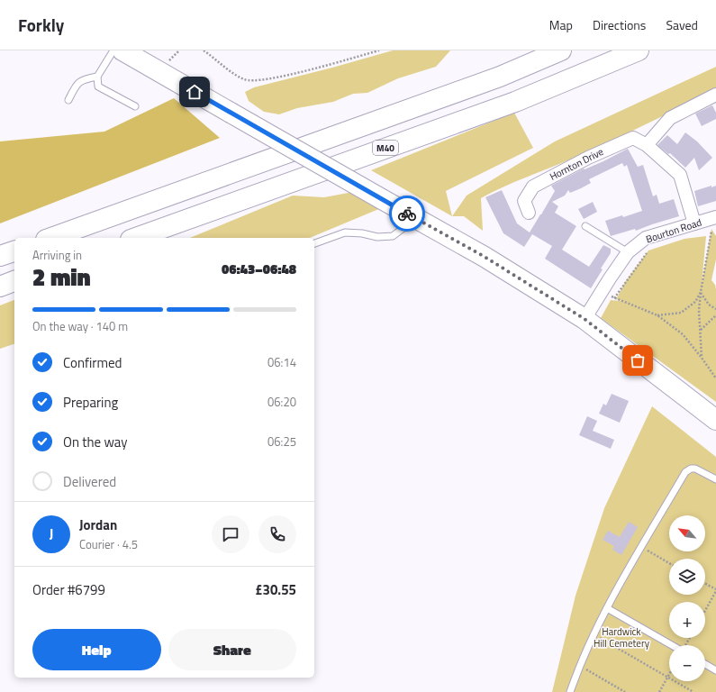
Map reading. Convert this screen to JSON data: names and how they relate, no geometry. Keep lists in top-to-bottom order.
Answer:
{
  "streets": {
    "highway": ["M40"],
    "street": ["Hornton Drive", "Bourton Road"]
  },
  "crossings": [
    ["Hornton Drive", "Bourton Road"]
  ],
  "parks": ["Hardwick Hill Cemetery"],
  "north": "top left",
  "page": {
    "header": "Forkly",
    "nav": ["Map", "Directions", "Saved"],
    "heading": ["2 min", "Arriving in", "06:43–06:48"],
    "panel": [
      "Jordan",
      "Courier · 4.5",
      "Order #6799",
      "£30.55"
    ],
    "bar": "On the way · 140 m",
    "list": [
      ["Confirmed", "06:14"],
      ["Preparing", "06:20"],
      ["On the way", "06:25"],
      "Delivered"
    ],
    "map_buttons": ["+", "−"],
    "round": "J",
    "buttons": ["Help", "Share"]
  }
}
